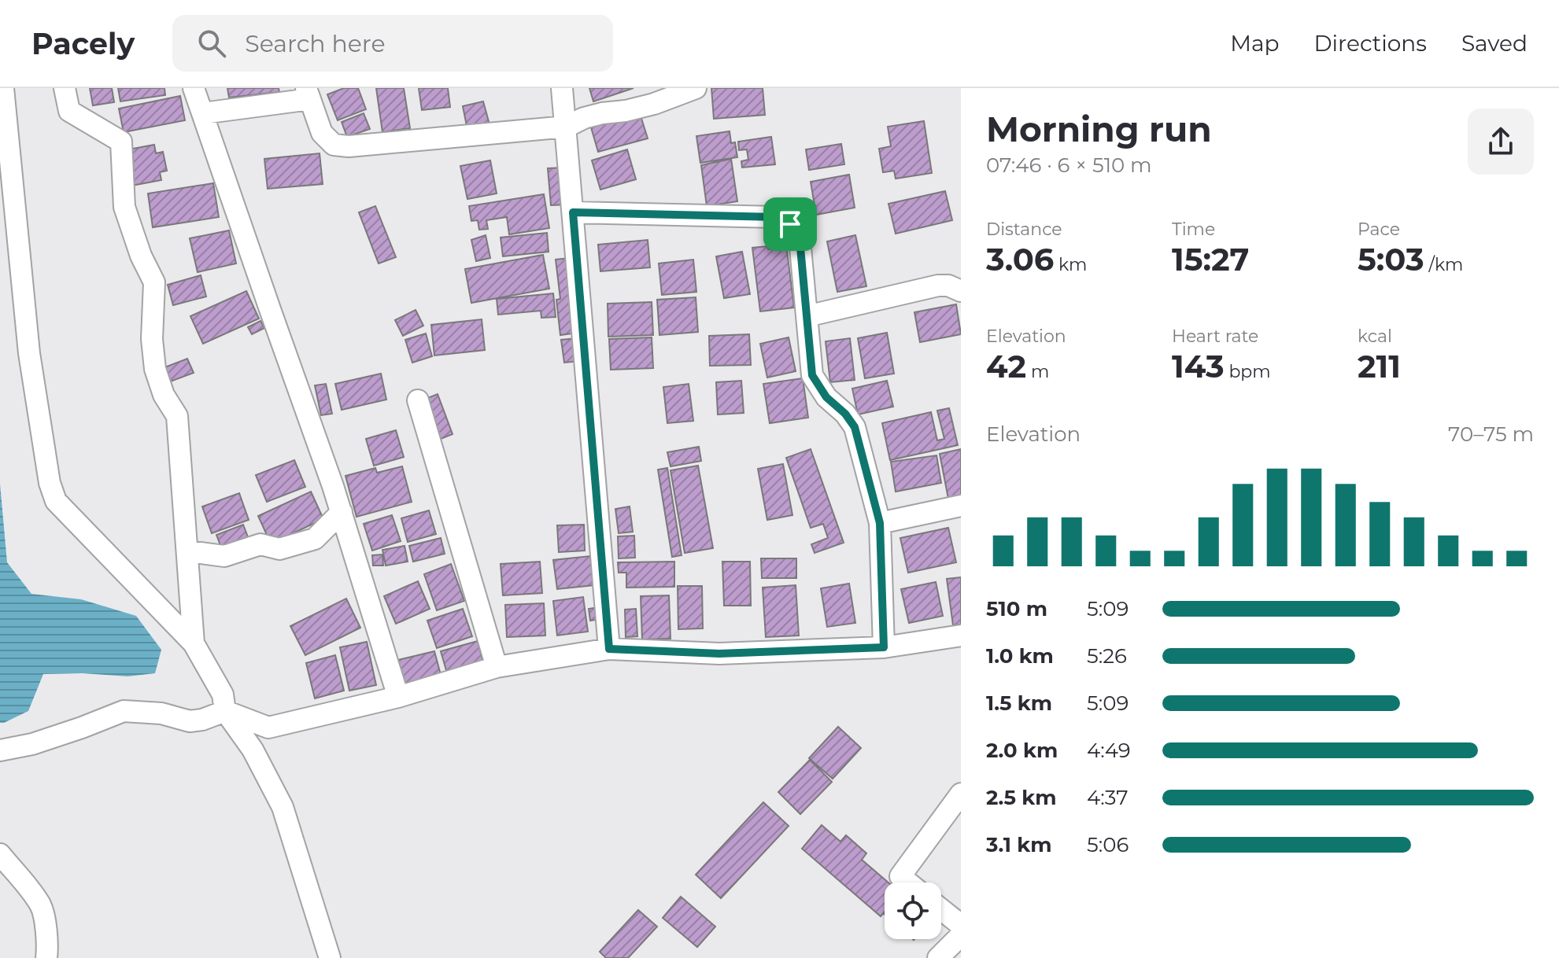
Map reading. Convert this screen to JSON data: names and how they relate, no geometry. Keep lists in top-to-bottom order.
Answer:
{
  "page": {
    "header": "Pacely",
    "search": "Search here",
    "nav": ["Map", "Directions", "Saved"],
    "heading": ["Morning run", "07:46 · 6 × 510 m"],
    "stats": [
      ["Distance", "3.06 km"],
      ["Time", "15:27"],
      ["Pace", "5:03 /km"],
      ["Elevation", "42 m"],
      ["Heart rate", "143 bpm"],
      ["kcal", "211"]
    ],
    "chart": ["Elevation", "70–75 m"],
    "list": [
      {
        "name": "510 m",
        "note": "5:09"
      },
      {
        "name": "1.0 km",
        "note": "5:26"
      },
      {
        "name": "1.5 km",
        "note": "5:09"
      },
      {
        "name": "2.0 km",
        "note": "4:49"
      },
      {
        "name": "2.5 km",
        "note": "4:37"
      },
      {
        "name": "3.1 km",
        "note": "5:06"
      }
    ]
  }
}
